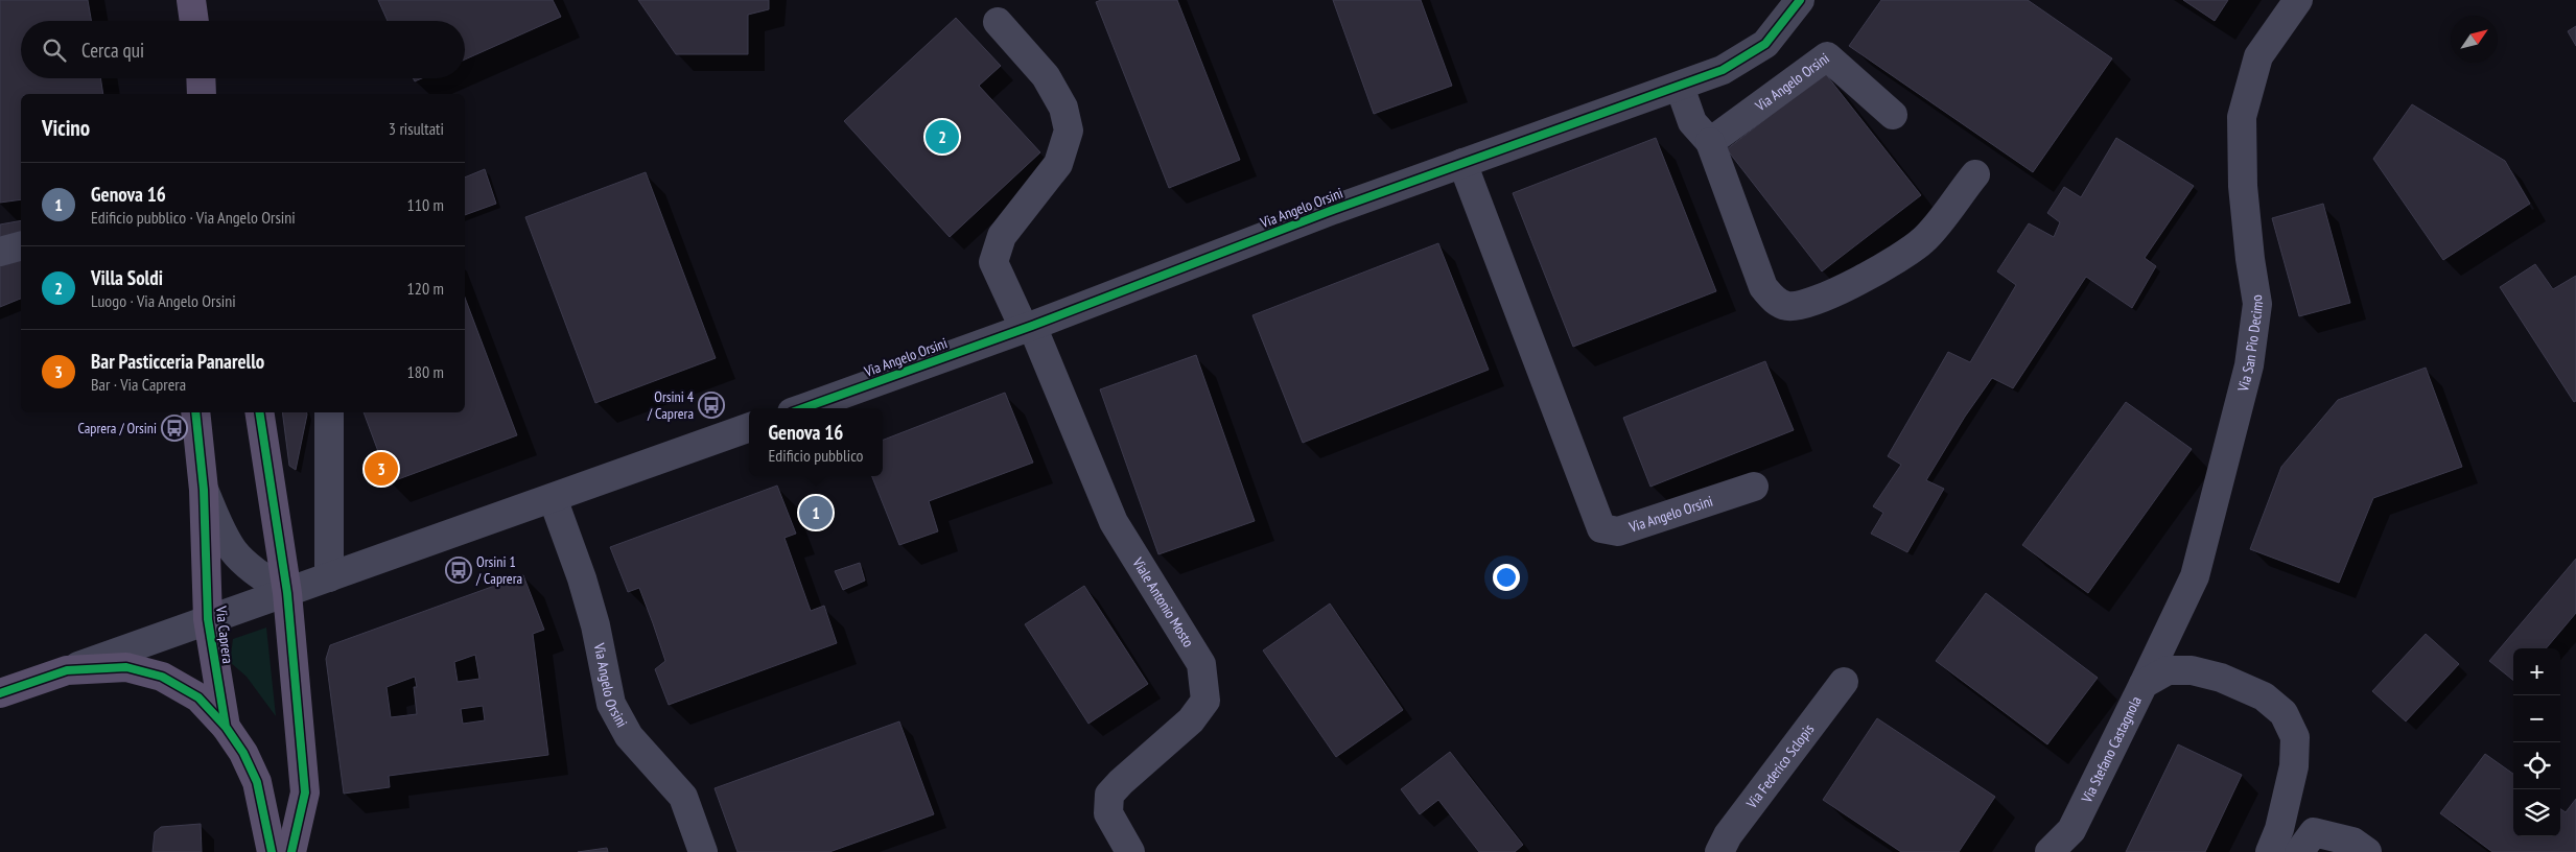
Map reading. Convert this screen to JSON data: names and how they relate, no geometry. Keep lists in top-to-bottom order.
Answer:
{
  "streets": {
    "main road": ["Via Caprera"],
    "street": [
      "Via Angelo Orsini",
      "Via San Pio Decimo",
      "Viale Antonio Mosto",
      "Via Stefano Castagnola",
      "Via Federico Sclopis"
    ]
  },
  "crossings": [
    ["Via Angelo Orsini", "Viale Antonio Mosto"],
    ["Via San Pio Decimo", "Via Stefano Castagnola"]
  ],
  "places": {
    "bus stop": ["Orsini 4 / Caprera", "Caprera / Orsini", "Orsini 1 / Caprera"]
  },
  "north": "top right",
  "page": {
    "search": "Cerca qui",
    "heading": ["Vicino", "3 risultati"],
    "pins": ["2", "3", "1"],
    "list": [
      {
        "mark": "1",
        "name": "Genova 16",
        "note": "Edificio pubblico · Via Angelo Orsini",
        "value": "110 m"
      },
      {
        "mark": "2",
        "name": "Villa Soldi",
        "note": "Luogo · Via Angelo Orsini",
        "value": "120 m"
      },
      {
        "mark": "3",
        "name": "Bar Pasticceria Panarello",
        "note": "Bar · Via Caprera",
        "value": "180 m"
      }
    ],
    "popup": ["Genova 16", "Edificio pubblico"],
    "map_buttons": ["+", "−"]
  }
}
